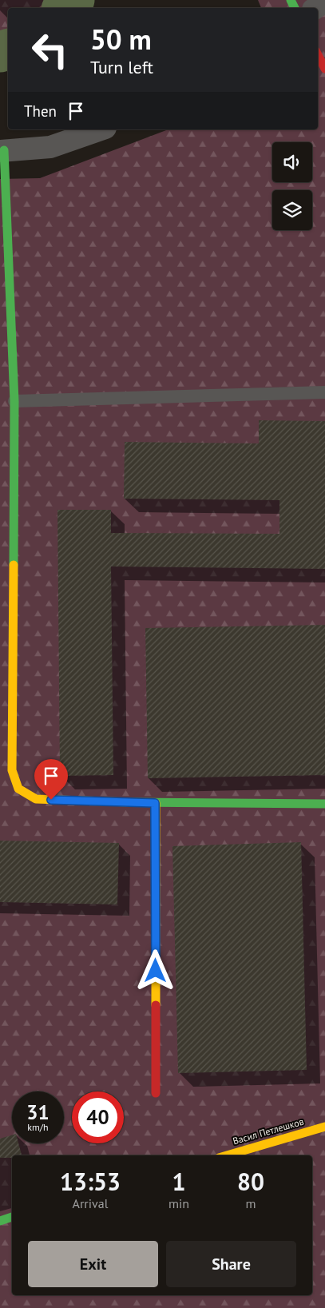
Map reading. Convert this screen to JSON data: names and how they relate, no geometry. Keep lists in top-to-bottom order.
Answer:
{
  "streets": {
    "street": ["Васил Петлешков"]
  },
  "page": {
    "turn": ["50 m", "Turn left"],
    "then": "Then",
    "speed": "31 km/h",
    "limit": "40",
    "eta": [
      "13:53",
      "Arrival",
      "1",
      "min",
      "80",
      "m"
    ],
    "buttons": ["Exit", "Share"]
  }
}
